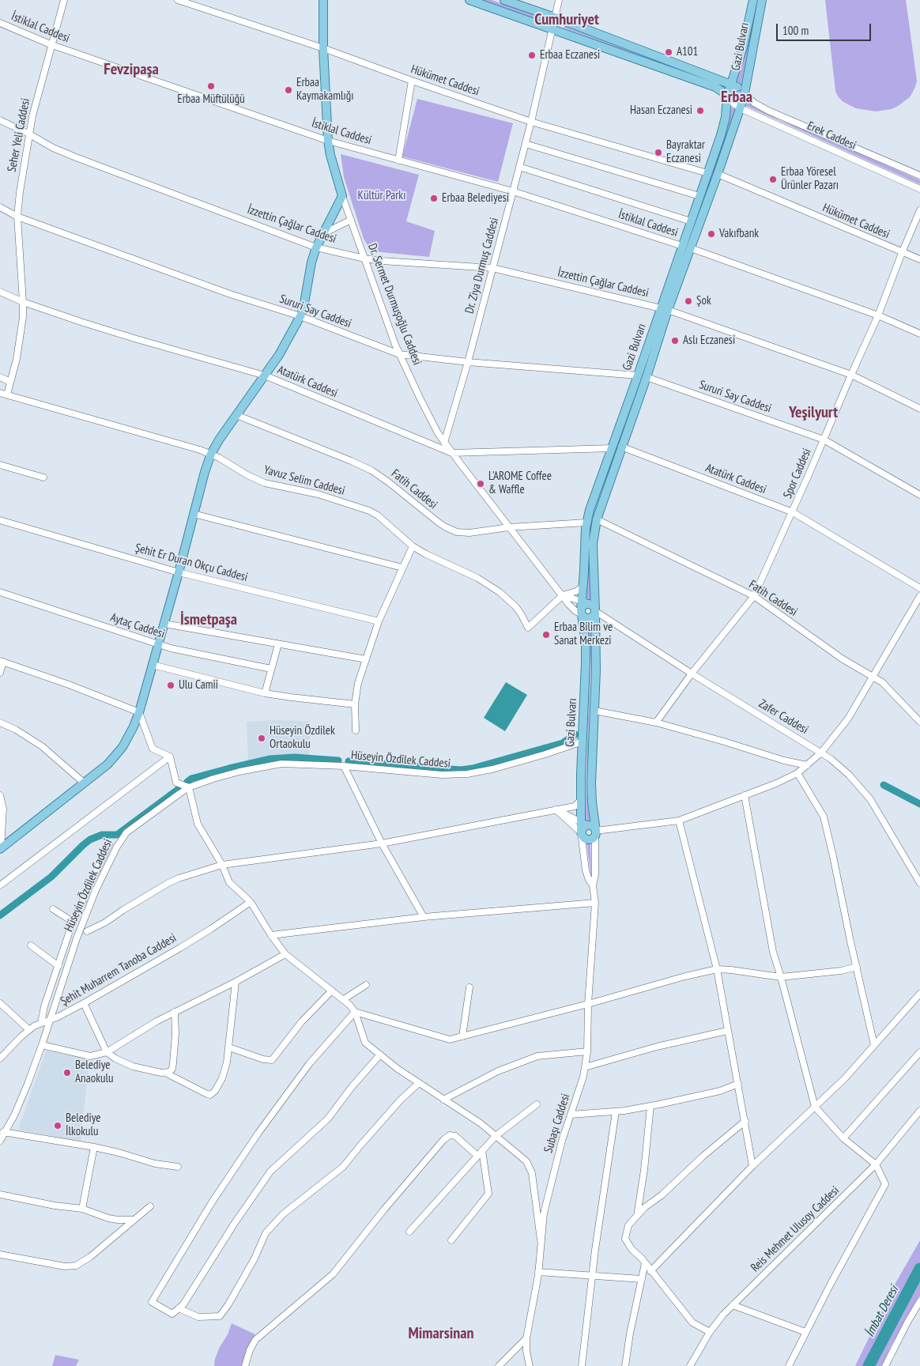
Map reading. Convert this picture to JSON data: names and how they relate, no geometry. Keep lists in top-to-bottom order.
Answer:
{
  "streets": {
    "main road": ["Gazi Bulvarı", "Erek Caddesi", "Dr. Sermet Durmuşoğlu Caddesi"],
    "street": [
      "İstiklal Caddesi",
      "Hükümet Caddesi",
      "Seher Yeli Caddesi",
      "İzzettin Çağlar Caddesi",
      "Dr. Ziya Durmuş Caddesi",
      "Sururi Say Caddesi",
      "Atatürk Caddesi",
      "Spor Caddesi",
      "Yavuz Selim Caddesi",
      "Fatih Caddesi",
      "Şehit Er Duran Okçu Caddesi",
      "Aytaç Caddesi",
      "Zafer Caddesi",
      "Hüseyin Özdilek Caddesi",
      "Şehit Muharrem Tanoba Caddesi",
      "Subaşı Caddesi",
      "Reis Mehmet Ulusoy Caddesi"
    ]
  },
  "crossings": [
    ["İstiklal Caddesi", "Gazi Bulvarı"],
    ["İstiklal Caddesi", "Seher Yeli Caddesi"],
    ["İstiklal Caddesi", "Dr. Ziya Durmuş Caddesi"],
    ["İstiklal Caddesi", "Dr. Sermet Durmuşoğlu Caddesi"],
    ["İstiklal Caddesi", "Spor Caddesi"],
    ["Gazi Bulvarı", "Hükümet Caddesi"],
    ["Gazi Bulvarı", "Erek Caddesi"],
    ["Gazi Bulvarı", "İzzettin Çağlar Caddesi"],
    ["Gazi Bulvarı", "Dr. Sermet Durmuşoğlu Caddesi"],
    ["Gazi Bulvarı", "Sururi Say Caddesi"],
    ["Gazi Bulvarı", "Atatürk Caddesi"],
    ["Gazi Bulvarı", "Fatih Caddesi"],
    ["Gazi Bulvarı", "Zafer Caddesi"],
    ["Gazi Bulvarı", "Hüseyin Özdilek Caddesi"],
    ["Gazi Bulvarı", "Subaşı Caddesi"],
    ["Hükümet Caddesi", "Dr. Ziya Durmuş Caddesi"],
    ["Hükümet Caddesi", "Dr. Sermet Durmuşoğlu Caddesi"],
    ["Hükümet Caddesi", "Spor Caddesi"],
    ["Seher Yeli Caddesi", "İzzettin Çağlar Caddesi"],
    ["Seher Yeli Caddesi", "Sururi Say Caddesi"],
    ["Seher Yeli Caddesi", "Atatürk Caddesi"],
    ["Seher Yeli Caddesi", "Yavuz Selim Caddesi"],
    ["Erek Caddesi", "Dr. Ziya Durmuş Caddesi"],
    ["İzzettin Çağlar Caddesi", "Dr. Ziya Durmuş Caddesi"],
    ["İzzettin Çağlar Caddesi", "Dr. Sermet Durmuşoğlu Caddesi"],
    ["İzzettin Çağlar Caddesi", "Spor Caddesi"],
    ["Dr. Ziya Durmuş Caddesi", "Dr. Sermet Durmuşoğlu Caddesi"],
    ["Dr. Ziya Durmuş Caddesi", "Sururi Say Caddesi"],
    ["Dr. Sermet Durmuşoğlu Caddesi", "Sururi Say Caddesi"],
    ["Dr. Sermet Durmuşoğlu Caddesi", "Atatürk Caddesi"],
    ["Dr. Sermet Durmuşoğlu Caddesi", "Yavuz Selim Caddesi"],
    ["Dr. Sermet Durmuşoğlu Caddesi", "Fatih Caddesi"],
    ["Sururi Say Caddesi", "Spor Caddesi"],
    ["Atatürk Caddesi", "Spor Caddesi"],
    ["Spor Caddesi", "Fatih Caddesi"],
    ["Spor Caddesi", "Zafer Caddesi"],
    ["Hüseyin Özdilek Caddesi", "Şehit Muharrem Tanoba Caddesi"]
  ],
  "districts": [
    "Cumhuriyet",
    "Fevzipaşa",
    "Erbaa",
    "Yeşilyurt",
    "İsmetpaşa",
    "Mimarsinan"
  ],
  "water": ["İmbat Deresi"],
  "parks": ["Kültür Parkı"],
  "places": [
    "A101",
    "Erbaa Eczanesi",
    "Erbaa Müftülüğü",
    "Erbaa Kaymakamlığı",
    "Hasan Eczanesi",
    "Bayraktar Eczanesi",
    "Erbaa Yöresel Ürünler Pazarı",
    "Erbaa Belediyesi",
    "Vakıfbank",
    "Şok",
    "Aslı Eczanesi",
    "L'AROME Coffee & Waffle",
    "Erbaa Bilim ve Sanat Merkezi",
    "Ulu Camii",
    "Hüseyin Özdilek Ortaokulu",
    "Belediye Anaokulu",
    "Belediye İlkokulu"
  ],
  "scale_bar": "100 m"
}
